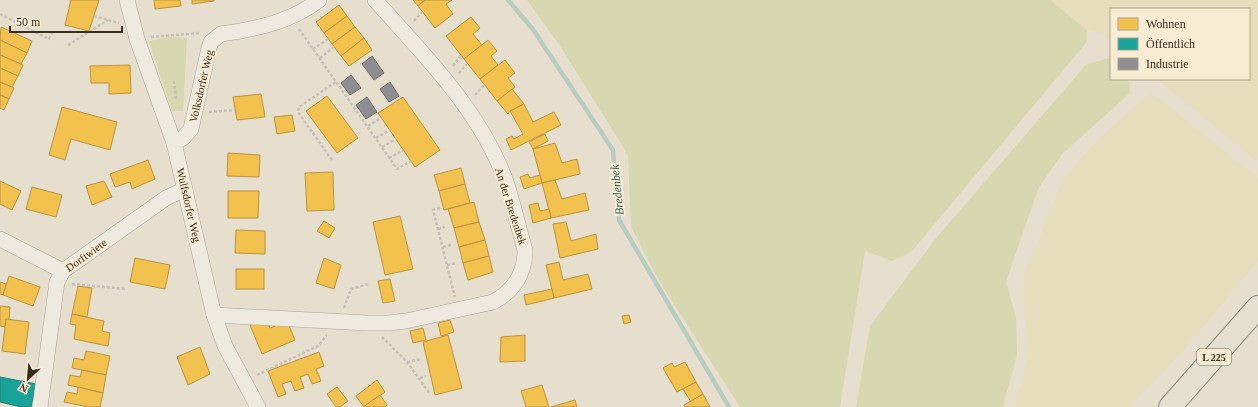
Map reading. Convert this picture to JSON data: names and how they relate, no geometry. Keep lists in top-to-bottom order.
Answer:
{
  "streets": {
    "main road": ["L 225"],
    "street": [
      "Volksdorfer Weg",
      "Wulfsdorfer Weg",
      "An der Bredenbek",
      "Dorftwiete"
    ]
  },
  "crossings": [
    ["Volksdorfer Weg", "Wulfsdorfer Weg"],
    ["Wulfsdorfer Weg", "An der Bredenbek"],
    ["Wulfsdorfer Weg", "Dorftwiete"]
  ],
  "water": ["Bredenbek"],
  "legend": ["Wohnen", "Öffentlich", "Industrie"],
  "scale_bar": "50 m",
  "north": "bottom left"
}
